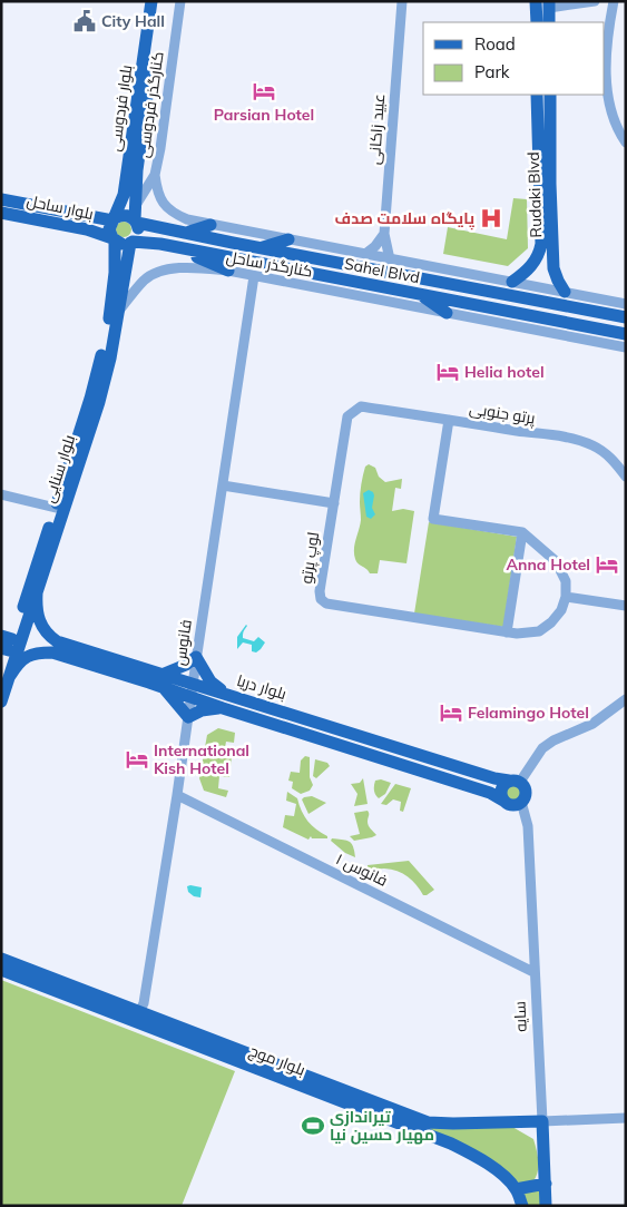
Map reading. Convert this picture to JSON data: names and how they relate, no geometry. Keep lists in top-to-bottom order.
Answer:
{
  "streets": {
    "main road": [
      "بلوار فردوسی",
      "Rudaki Blvd",
      "بلوار ساحل",
      "Sahel Blvd",
      "بلوار سنایی",
      "بلوار دریا",
      "سایه",
      "بلوار موج"
    ],
    "street": [
      "کنارگذر فردوسی",
      "عبید زاکانی",
      "کنارگذر ساحل",
      "پرتو جنوبی",
      "لوپ پرتو",
      "فانوس",
      "فانوس ۱"
    ]
  },
  "crossings": [
    ["کنارگذر فردوسی", "بلوار فردوسی"],
    ["کنارگذر فردوسی", "بلوار ساحل"],
    ["کنارگذر فردوسی", "کنارگذر ساحل"],
    ["کنارگذر فردوسی", "Sahel Blvd"],
    ["کنارگذر فردوسی", "بلوار سنایی"],
    ["بلوار فردوسی", "بلوار ساحل"],
    ["بلوار فردوسی", "Sahel Blvd"],
    ["بلوار فردوسی", "بلوار سنایی"],
    ["عبید زاکانی", "کنارگذر ساحل"],
    ["Rudaki Blvd", "کنارگذر ساحل"],
    ["بلوار ساحل", "Sahel Blvd"],
    ["بلوار ساحل", "بلوار سنایی"],
    ["کنارگذر ساحل", "بلوار سنایی"],
    ["کنارگذر ساحل", "فانوس"],
    ["Sahel Blvd", "بلوار سنایی"],
    ["پرتو جنوبی", "لوپ پرتو"],
    ["بلوار سنایی", "بلوار دریا"],
    ["فانوس", "بلوار دریا"],
    ["فانوس", "فانوس ۱"],
    ["فانوس", "بلوار موج"],
    ["بلوار دریا", "سایه"],
    ["فانوس ۱", "سایه"],
    ["سایه", "بلوار موج"]
  ],
  "places": {
    "public building": ["City Hall"],
    "hotel": [
      "Parsian Hotel",
      "Helia hotel",
      "Anna Hotel",
      "Felamingo Hotel",
      "International Kish Hotel"
    ],
    "hospital": ["پایگاه سلامت صدف"],
    "sports": ["تیراندازی مهیار حسین نیا"]
  },
  "legend": ["Road", "Park"]
}
